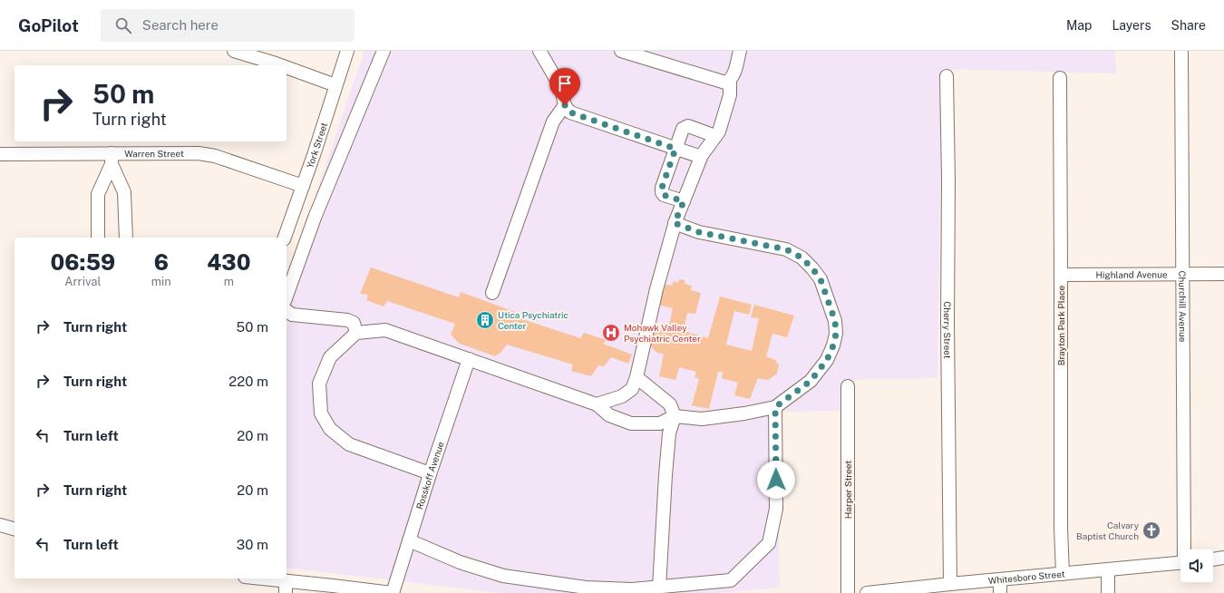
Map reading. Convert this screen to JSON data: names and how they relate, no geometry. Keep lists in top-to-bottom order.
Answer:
{
  "streets": {
    "street": [
      "York Street",
      "Warren Street",
      "Highland Avenue",
      "Churchill Avenue",
      "Brayton Park Place",
      "Cherry Street",
      "Rosskoff Avenue",
      "Harper Street",
      "Whitesboro Street"
    ]
  },
  "crossings": [
    ["York Street", "Warren Street"],
    ["Highland Avenue", "Churchill Avenue"],
    ["Highland Avenue", "Brayton Park Place"],
    ["Brayton Park Place", "Whitesboro Street"],
    ["Cherry Street", "Whitesboro Street"]
  ],
  "places": {
    "building": ["Utica Psychiatric Center"],
    "hospital": ["Mohawk Valley Psychiatric Center"],
    "church": ["Calvary Baptist Church"]
  },
  "page": {
    "header": "GoPilot",
    "search": "Search here",
    "nav": ["Map", "Layers", "Share"],
    "turn": ["50 m", "Turn right"],
    "eta": [
      "06:59",
      "Arrival",
      "6",
      "min",
      "430",
      "m"
    ],
    "list": [
      {
        "name": "Turn right",
        "value": "50 m"
      },
      {
        "name": "Turn right",
        "value": "220 m"
      },
      {
        "name": "Turn left",
        "value": "20 m"
      },
      {
        "name": "Turn right",
        "value": "20 m"
      },
      {
        "name": "Turn left",
        "value": "30 m"
      }
    ]
  }
}
